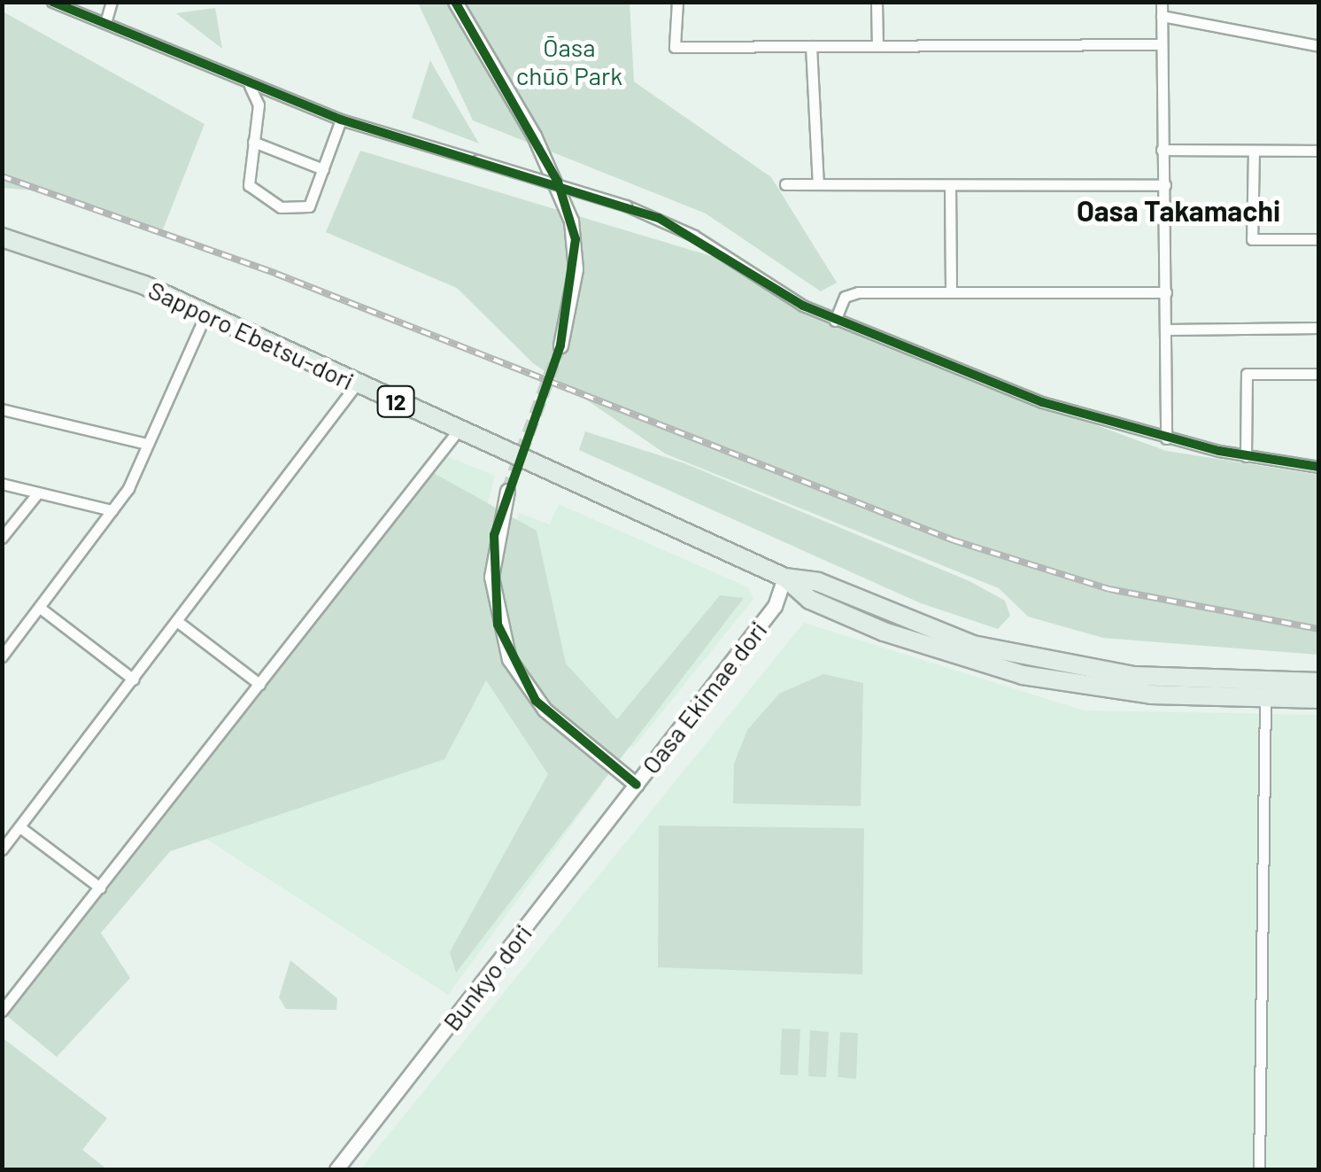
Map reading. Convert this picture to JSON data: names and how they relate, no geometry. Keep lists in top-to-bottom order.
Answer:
{
  "streets": {
    "highway": ["Sapporo Ebetsu-dori", "12"],
    "street": ["Oasa Ekimae dori", "Bunkyo dori"]
  },
  "crossings": [
    ["Sapporo Ebetsu-dori", "Oasa Ekimae dori"],
    ["Oasa Ekimae dori", "Bunkyo dori"]
  ],
  "districts": ["Oasa Takamachi"],
  "parks": ["Ōasa chūō Park"]
}
